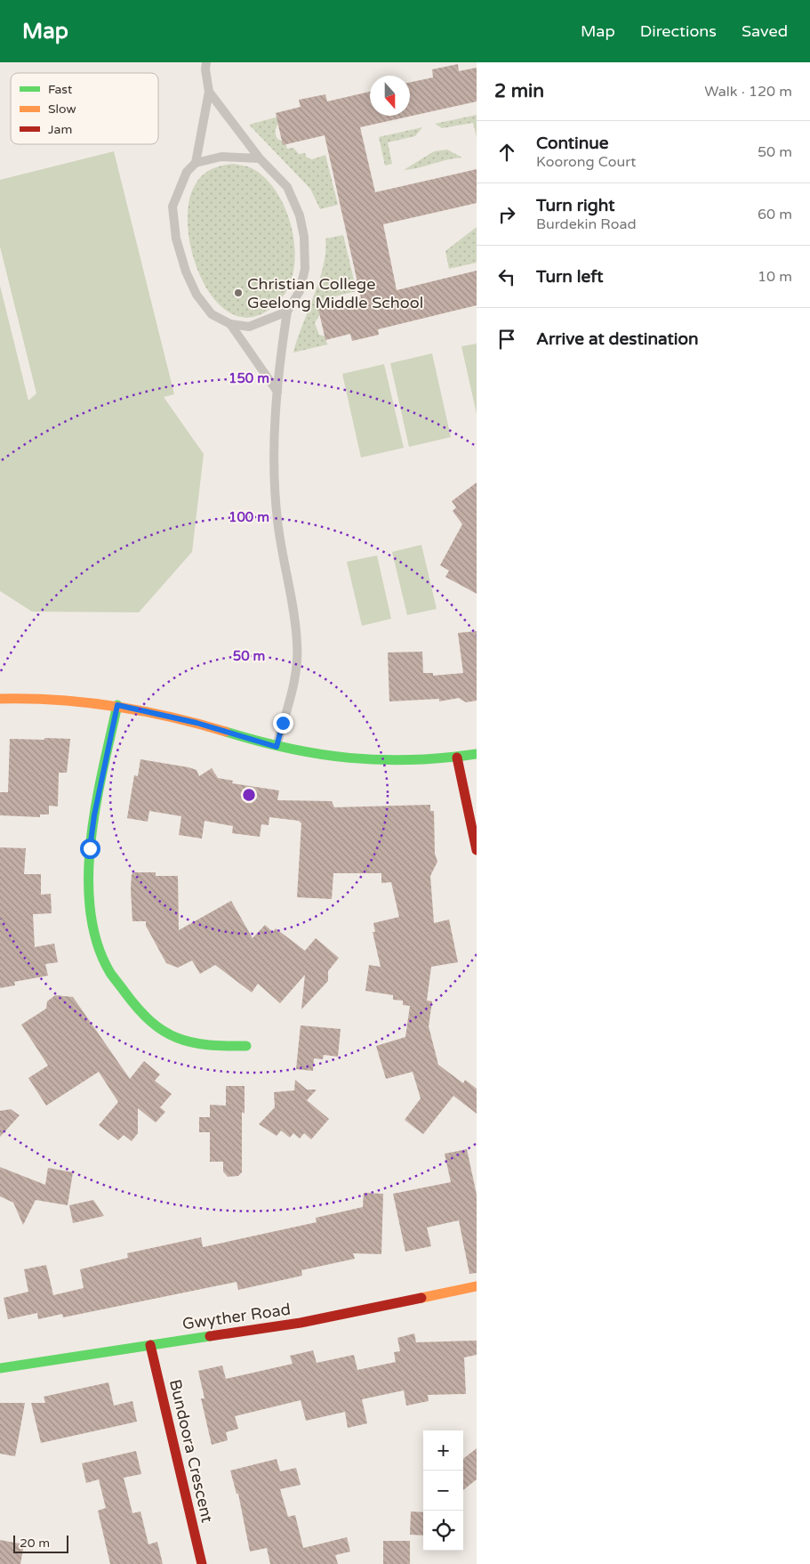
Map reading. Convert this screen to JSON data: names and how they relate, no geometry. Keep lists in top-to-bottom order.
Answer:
{
  "streets": {
    "street": ["Gwyther Road", "Bundoora Crescent"]
  },
  "crossings": [
    ["Gwyther Road", "Bundoora Crescent"]
  ],
  "places": ["Christian College Geelong Middle School"],
  "legend": ["Fast", "Slow", "Jam"],
  "scale_bar": "20 m",
  "north": "bottom",
  "page": {
    "header": "Map",
    "nav": ["Map", "Directions", "Saved"],
    "heading": ["2 min", "Walk · 120 m"],
    "list": [
      ["Continue", "Koorong Court", "50 m"],
      ["Turn right", "Burdekin Road", "60 m"],
      ["Turn left", "10 m"],
      "Arrive at destination"
    ],
    "map_buttons": ["+", "−"],
    "scale": "20 m"
  },
  "rings": ["150 m", "100 m", "50 m"]
}
